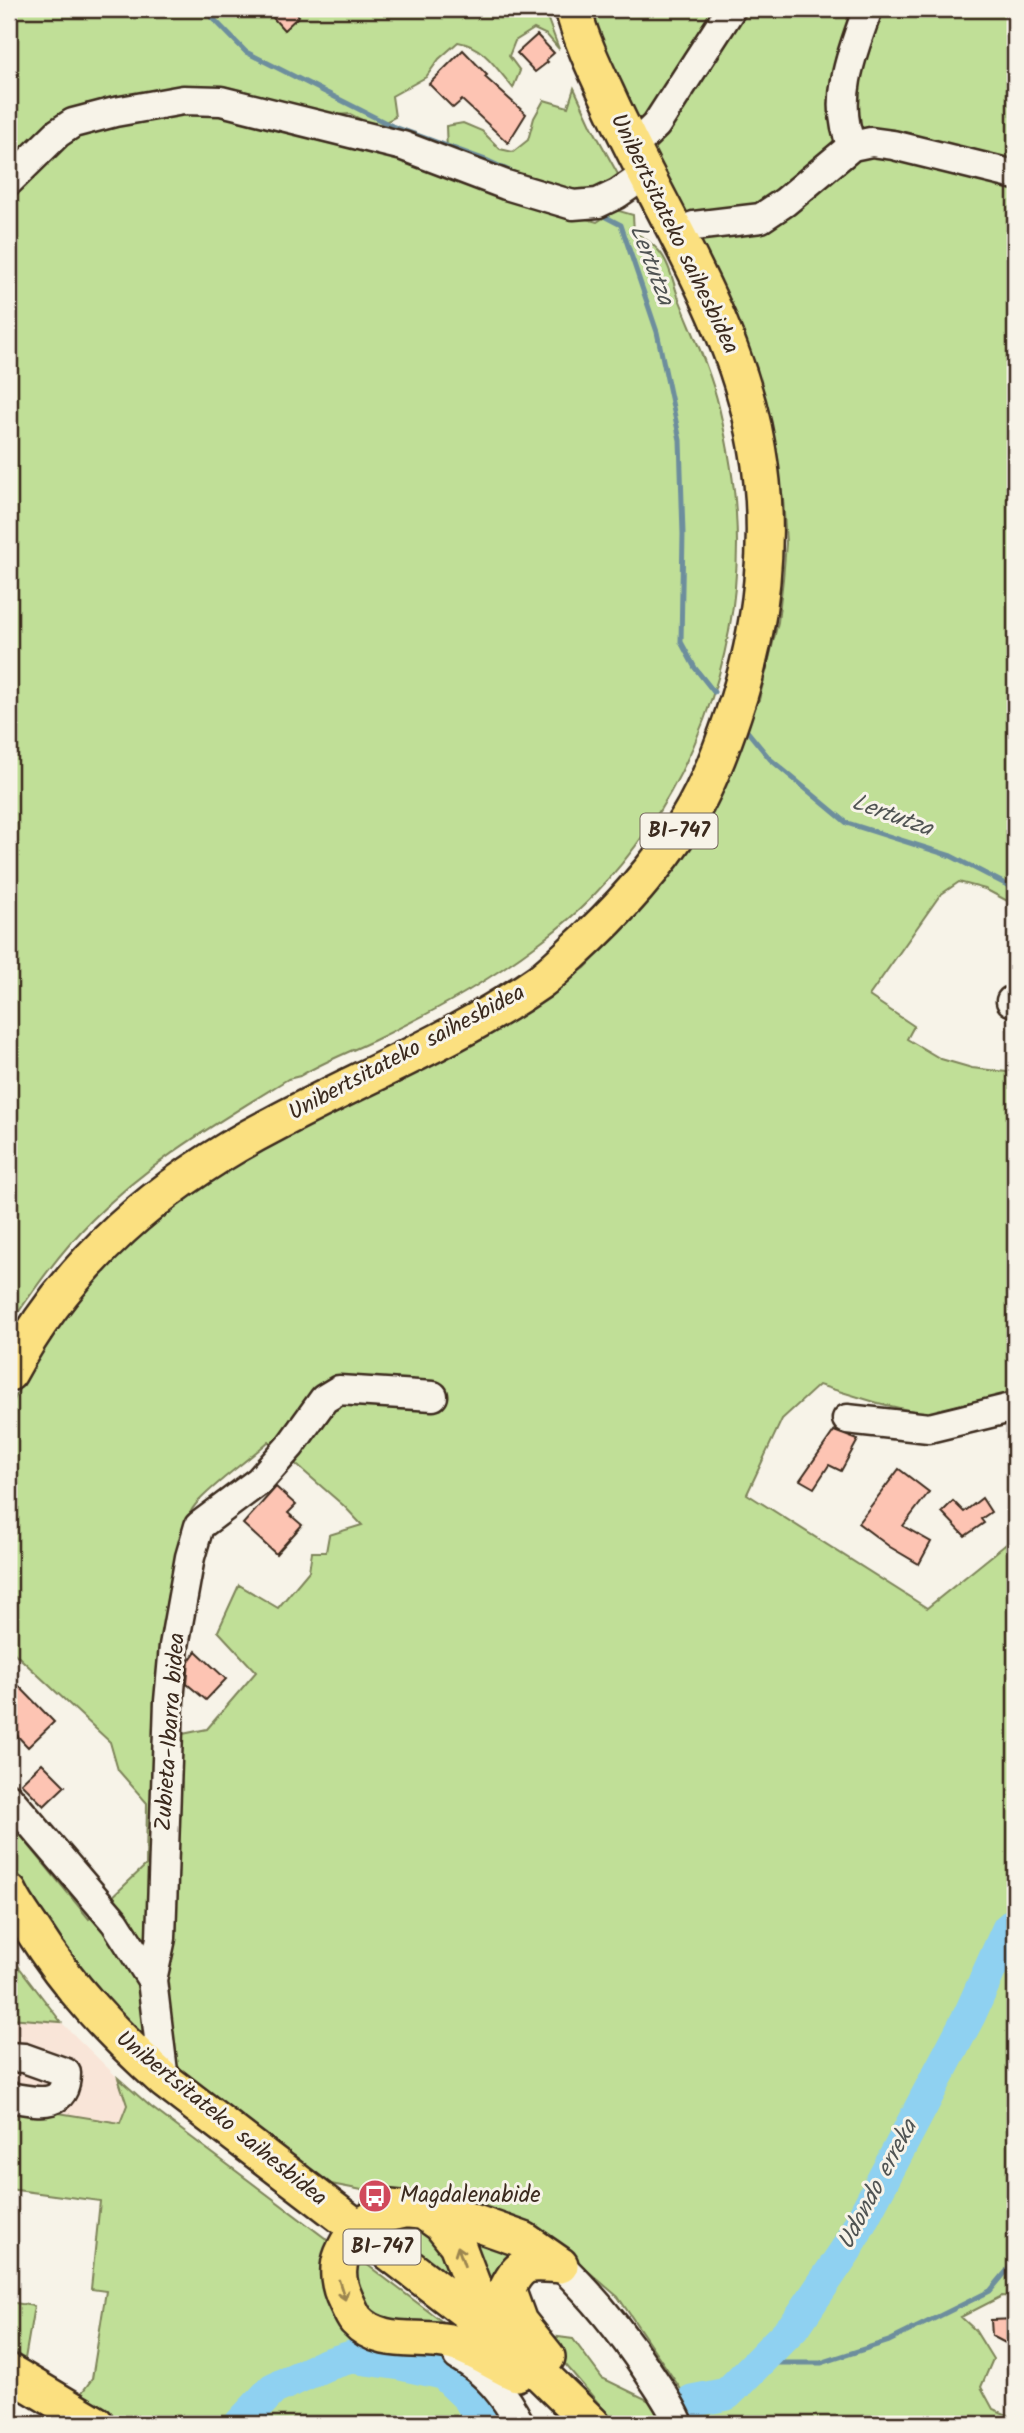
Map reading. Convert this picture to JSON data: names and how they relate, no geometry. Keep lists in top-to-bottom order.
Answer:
{
  "streets": {
    "main road": ["Unibertsitateko saihesbidea", "BI-747"],
    "street": ["Zubieta-Ibarra bidea"]
  },
  "water": ["Lertutza", "Udondo erreka"],
  "places": {
    "bus stop": ["Magdalenabide"]
  }
}
